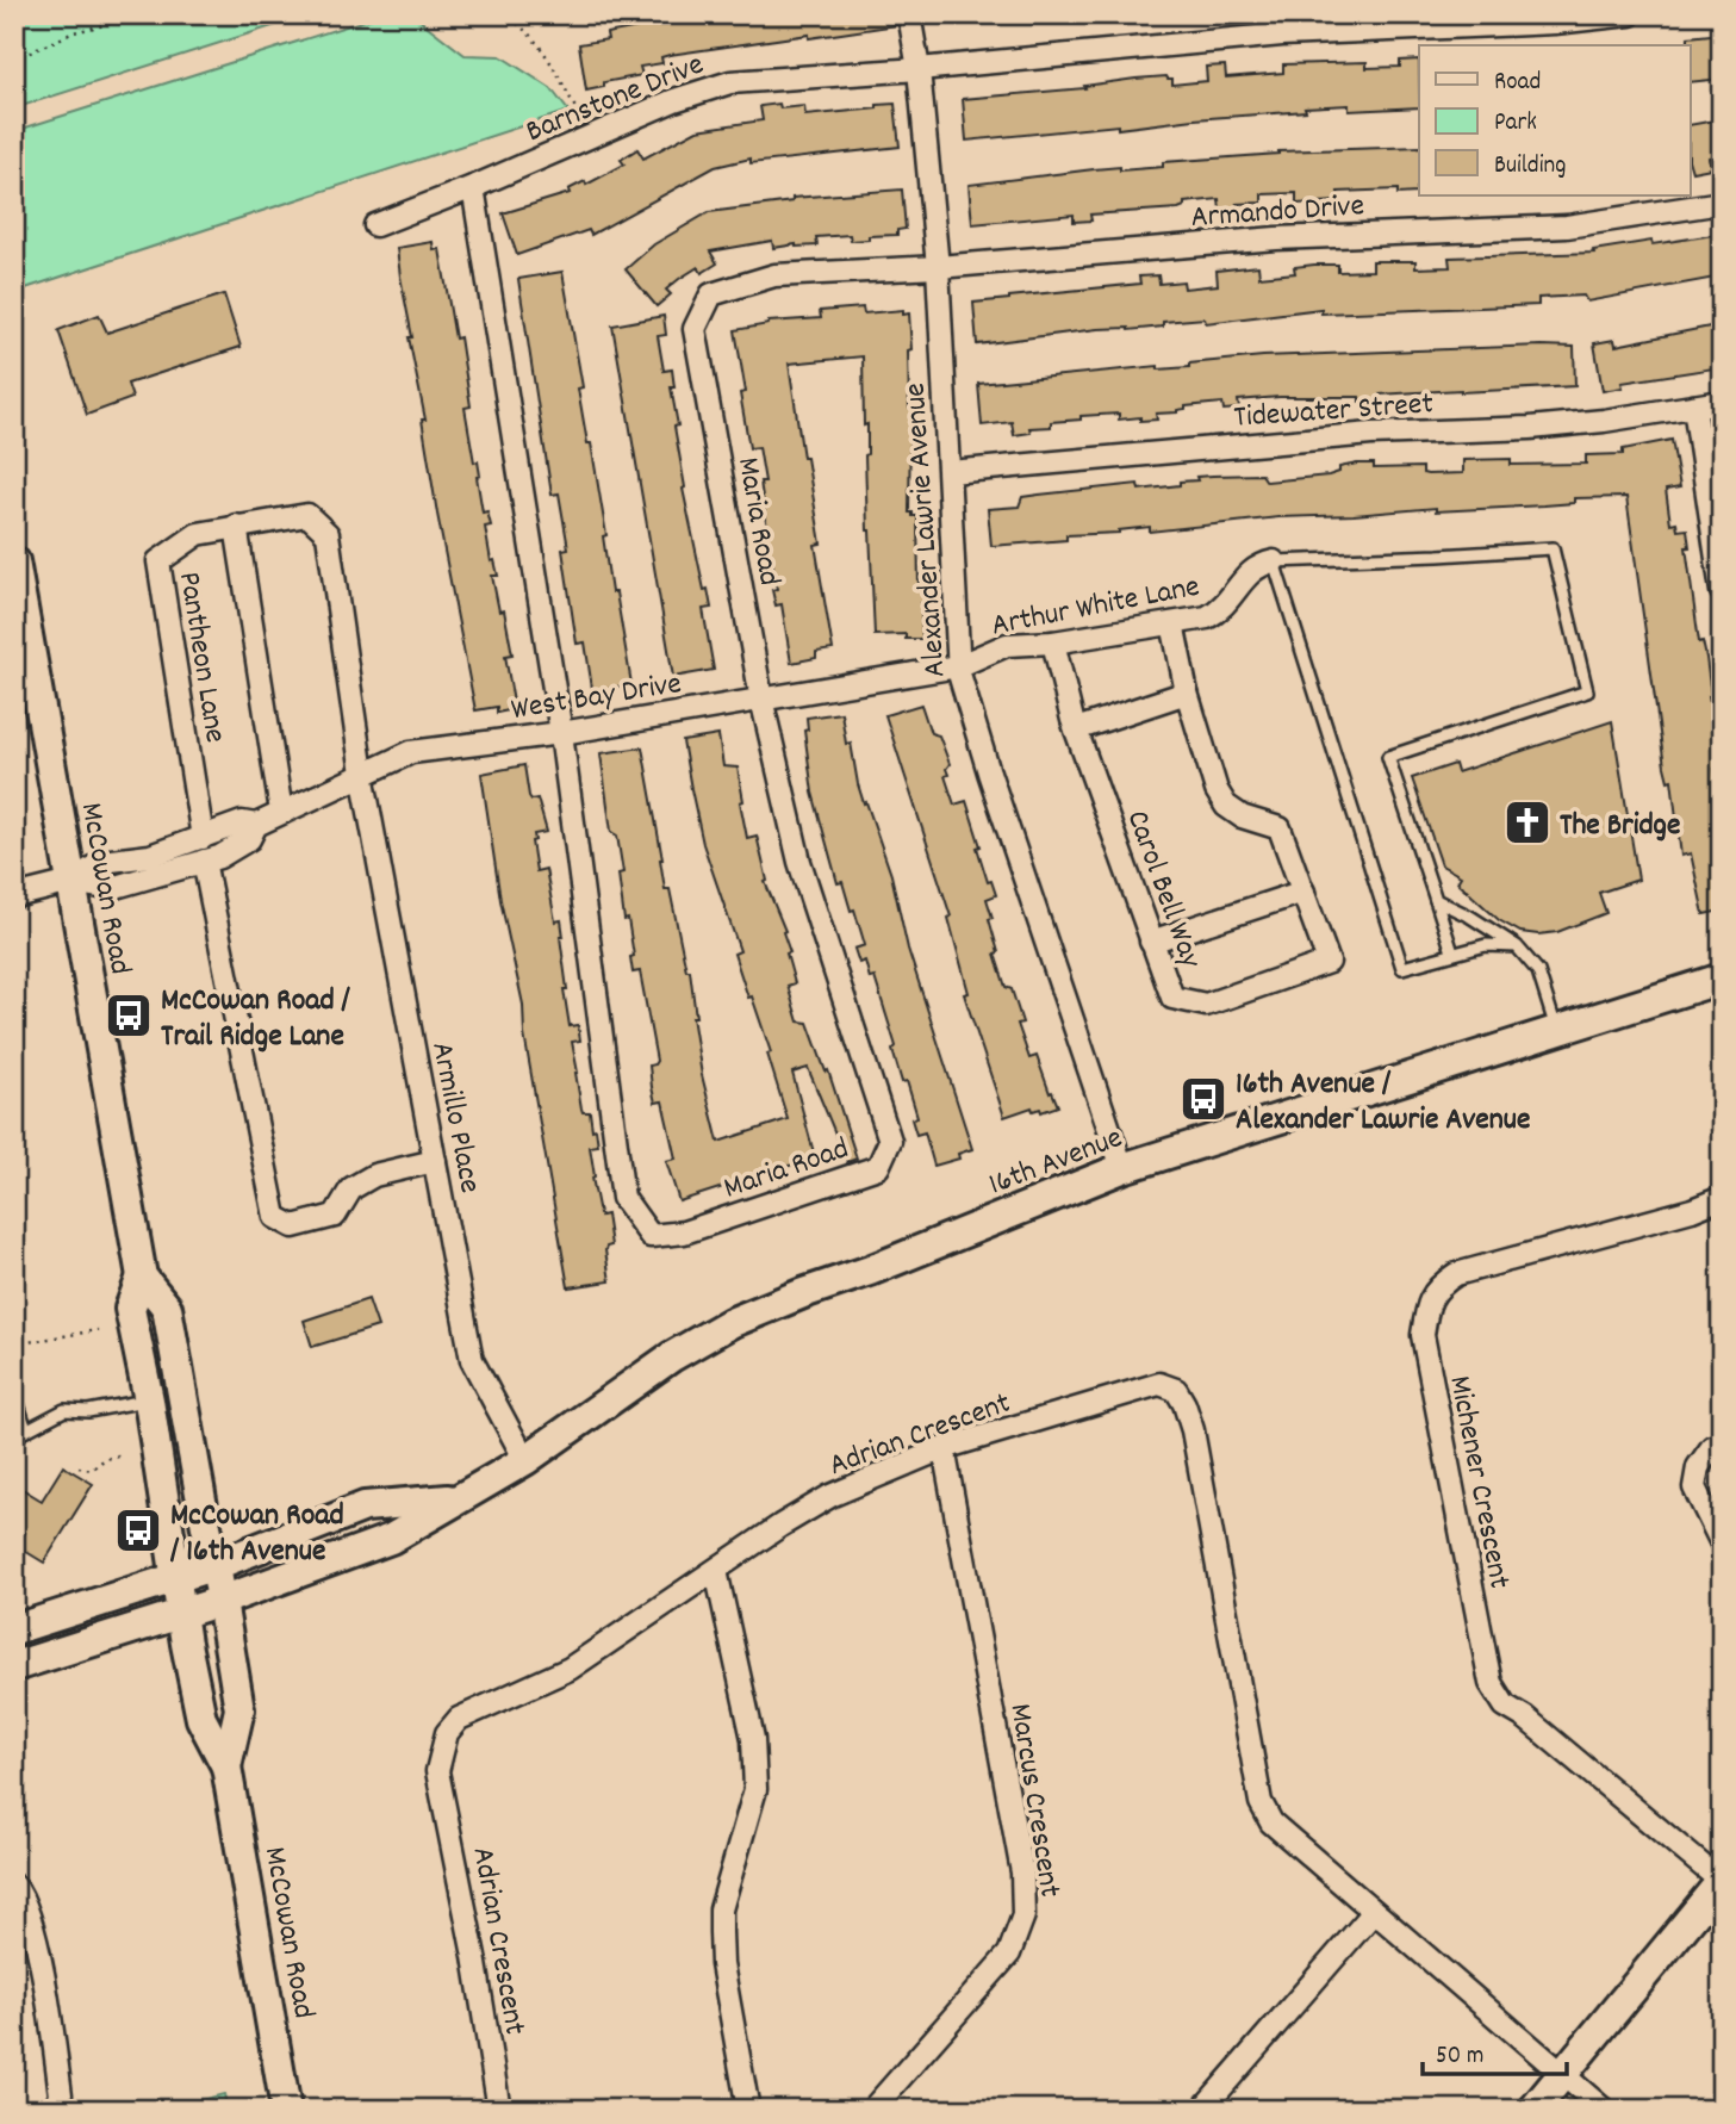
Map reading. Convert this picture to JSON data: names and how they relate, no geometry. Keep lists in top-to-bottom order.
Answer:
{
  "streets": {
    "main road": ["McCowan Road", "16th Avenue"],
    "street": [
      "Barnstone Drive",
      "Armando Drive",
      "Tidewater Street",
      "Maria Road",
      "Alexander Lawrie Avenue",
      "Arthur White Lane",
      "Pantheon Lane",
      "West Bay Drive",
      "Carol Bell Way",
      "Armillo Place",
      "Adrian Crescent",
      "Michener Crescent",
      "Marcus Crescent"
    ]
  },
  "crossings": [
    ["Barnstone Drive", "Maria Road"],
    ["Barnstone Drive", "Alexander Lawrie Avenue"],
    ["Armando Drive", "Maria Road"],
    ["Armando Drive", "Alexander Lawrie Avenue"],
    ["Tidewater Street", "Alexander Lawrie Avenue"],
    ["Maria Road", "Alexander Lawrie Avenue"],
    ["Maria Road", "West Bay Drive"],
    ["Alexander Lawrie Avenue", "Arthur White Lane"],
    ["Alexander Lawrie Avenue", "West Bay Drive"],
    ["Alexander Lawrie Avenue", "16th Avenue"],
    ["Arthur White Lane", "West Bay Drive"],
    ["Arthur White Lane", "Carol Bell Way"],
    ["Pantheon Lane", "West Bay Drive"],
    ["Pantheon Lane", "Armillo Place"],
    ["West Bay Drive", "McCowan Road"],
    ["West Bay Drive", "Armillo Place"],
    ["McCowan Road", "16th Avenue"],
    ["Armillo Place", "16th Avenue"],
    ["Adrian Crescent", "Marcus Crescent"]
  ],
  "places": {
    "church": ["The Bridge"],
    "bus stop": ["McCowan Road / Trail Ridge Lane", "16th Avenue / Alexander Lawrie Avenue", "McCowan Road / 16th Avenue"]
  },
  "legend": ["Road", "Park", "Building"],
  "scale_bar": "50 m"
}
